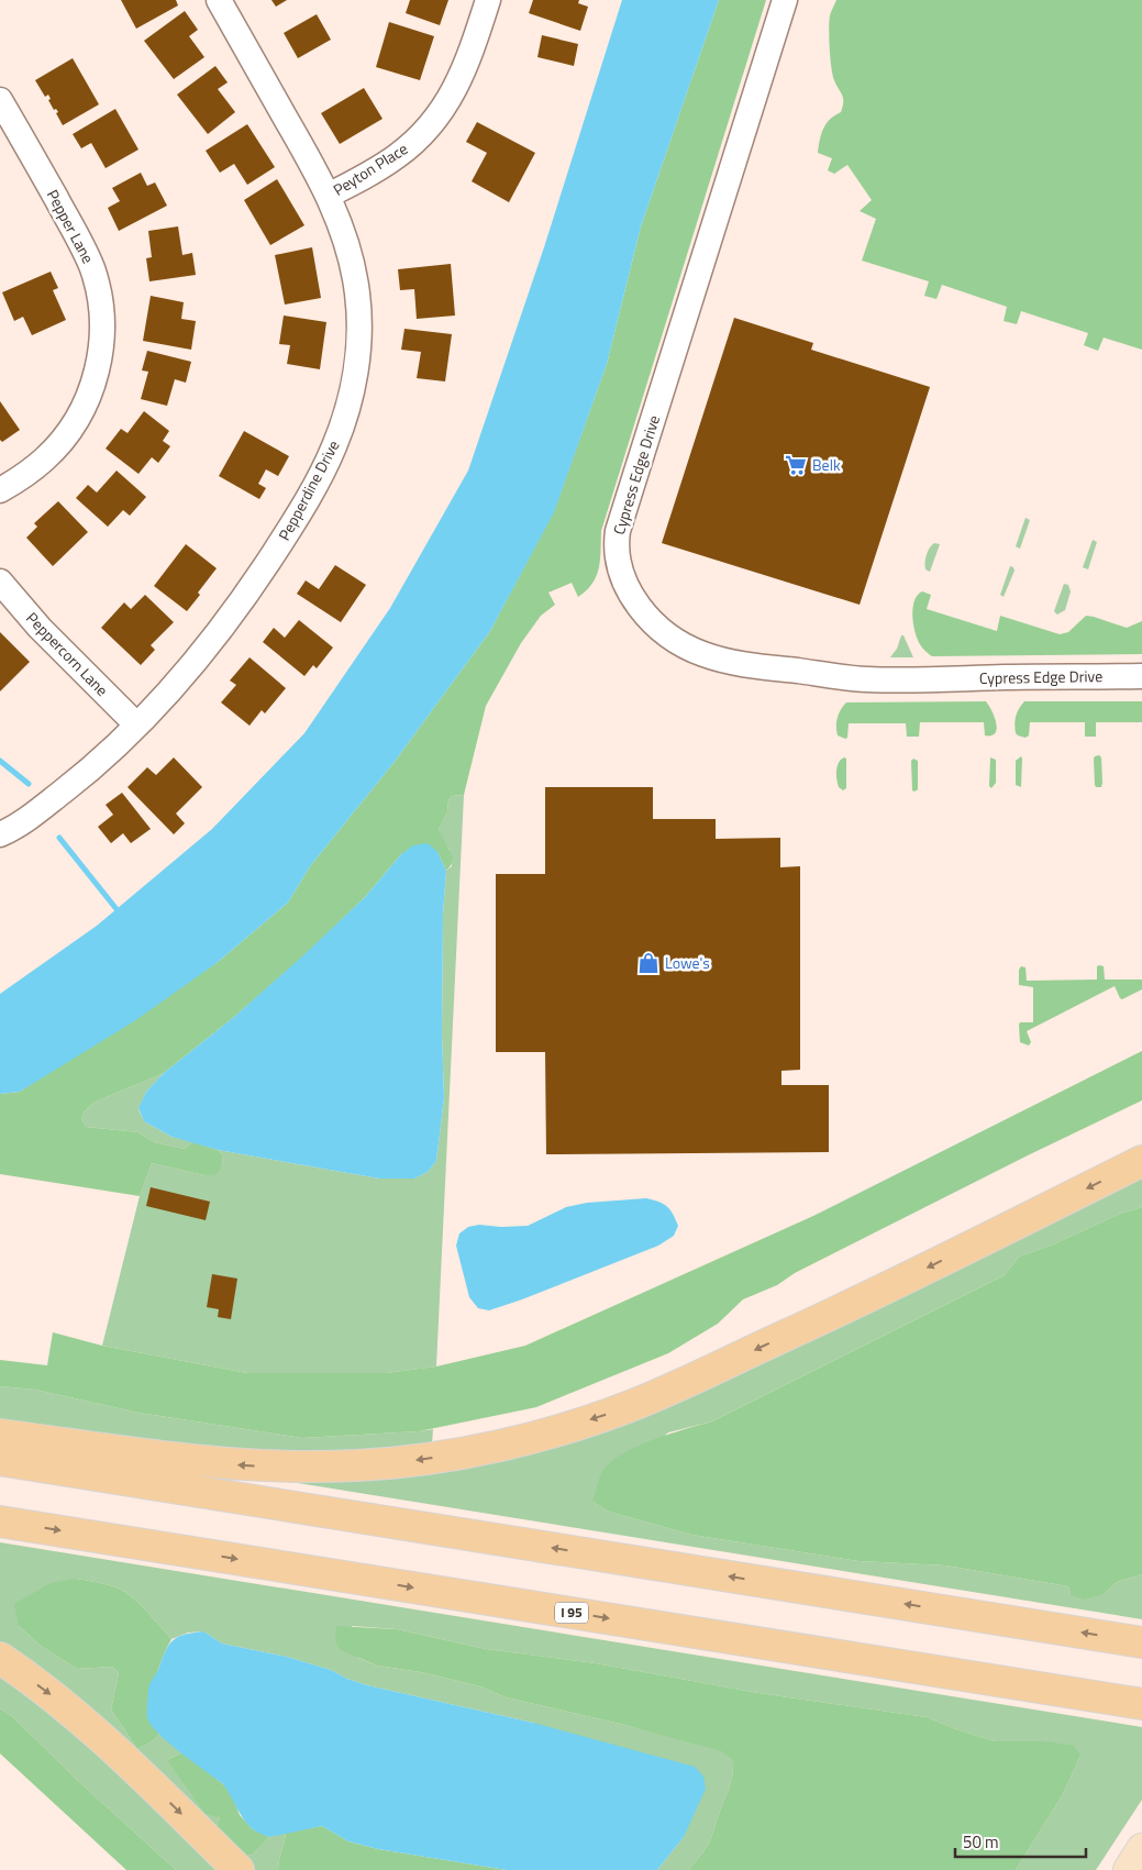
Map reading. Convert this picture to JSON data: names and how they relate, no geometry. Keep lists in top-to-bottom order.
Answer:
{
  "streets": {
    "highway": ["I 95"],
    "street": [
      "Peyton Place",
      "Pepper Lane",
      "Cypress Edge Drive",
      "Pepperdine Drive",
      "Peppercorn Lane"
    ]
  },
  "crossings": [
    ["Peyton Place", "Pepperdine Drive"],
    ["Pepperdine Drive", "Peppercorn Lane"]
  ],
  "places": {
    "supermarket": ["Belk"],
    "shop": ["Lowe's"]
  },
  "scale_bar": "50 m"
}
